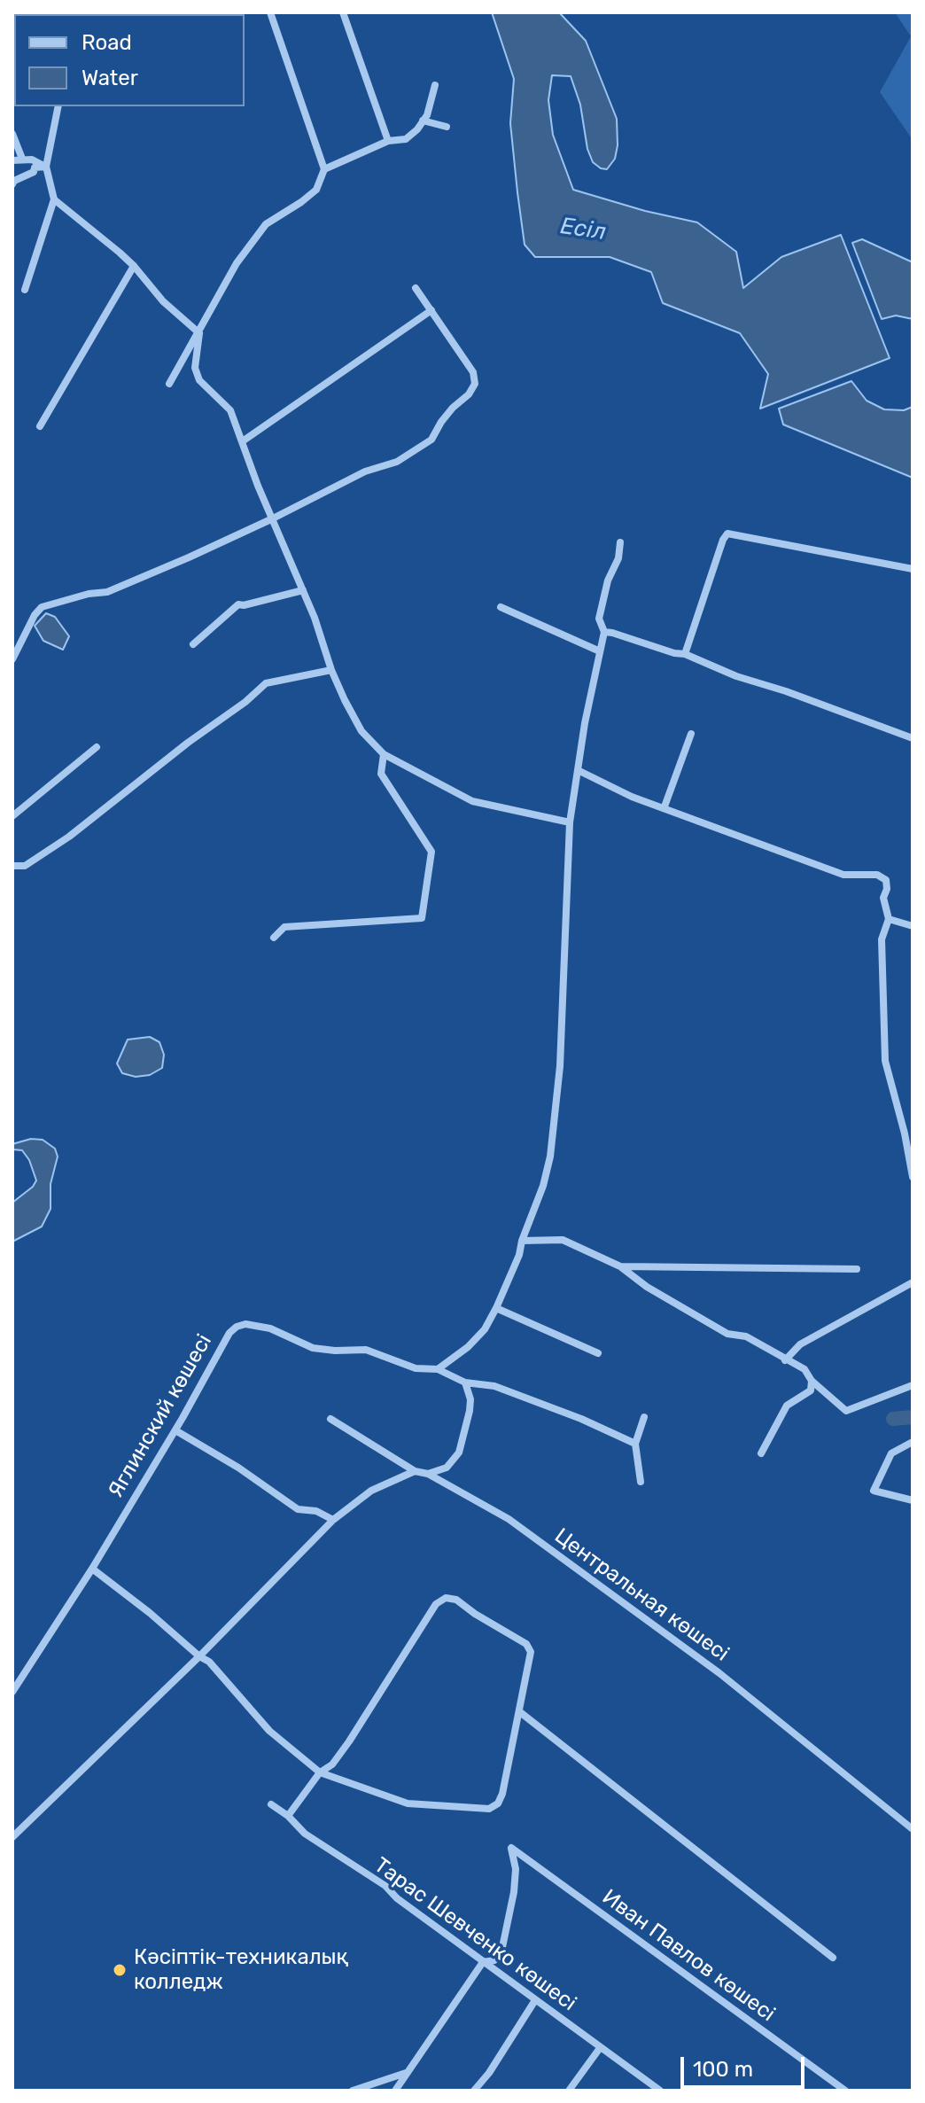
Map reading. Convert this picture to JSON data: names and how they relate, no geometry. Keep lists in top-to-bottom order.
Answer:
{
  "streets": {
    "street": [
      "Яглинский көшесі",
      "Центральная көшесі",
      "Тарас Шевченко көшесі",
      "Иван Павлов көшесі"
    ]
  },
  "crossings": [
    ["Тарас Шевченко көшесі", "Иван Павлов көшесі"]
  ],
  "water": ["Есіл"],
  "places": ["Кәсіптік-техникалық колледж"],
  "legend": ["Road", "Water"],
  "scale_bar": "100 m"
}
